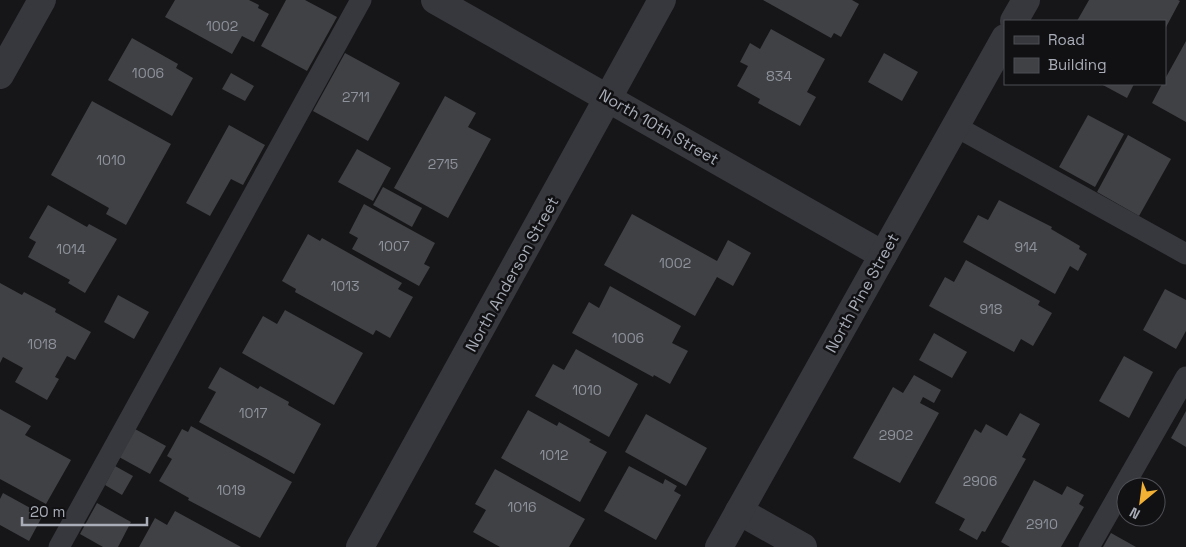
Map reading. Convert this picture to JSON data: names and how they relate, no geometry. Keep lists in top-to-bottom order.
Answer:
{
  "streets": {
    "street": ["North 10th Street", "North Anderson Street", "North Pine Street"]
  },
  "crossings": [
    ["North 10th Street", "North Anderson Street"],
    ["North 10th Street", "North Pine Street"]
  ],
  "house_numbers": [
    "1002",
    "1006",
    "834",
    "2711",
    "1010",
    "2715",
    "1007",
    "914",
    "1014",
    "1002",
    "1013",
    "918",
    "1006",
    "1018",
    "1010",
    "1017",
    "2902",
    "1012",
    "2906",
    "1019",
    "1016",
    "2910"
  ],
  "legend": ["Road", "Building"],
  "scale_bar": "20 m",
  "north": "bottom left"
}
